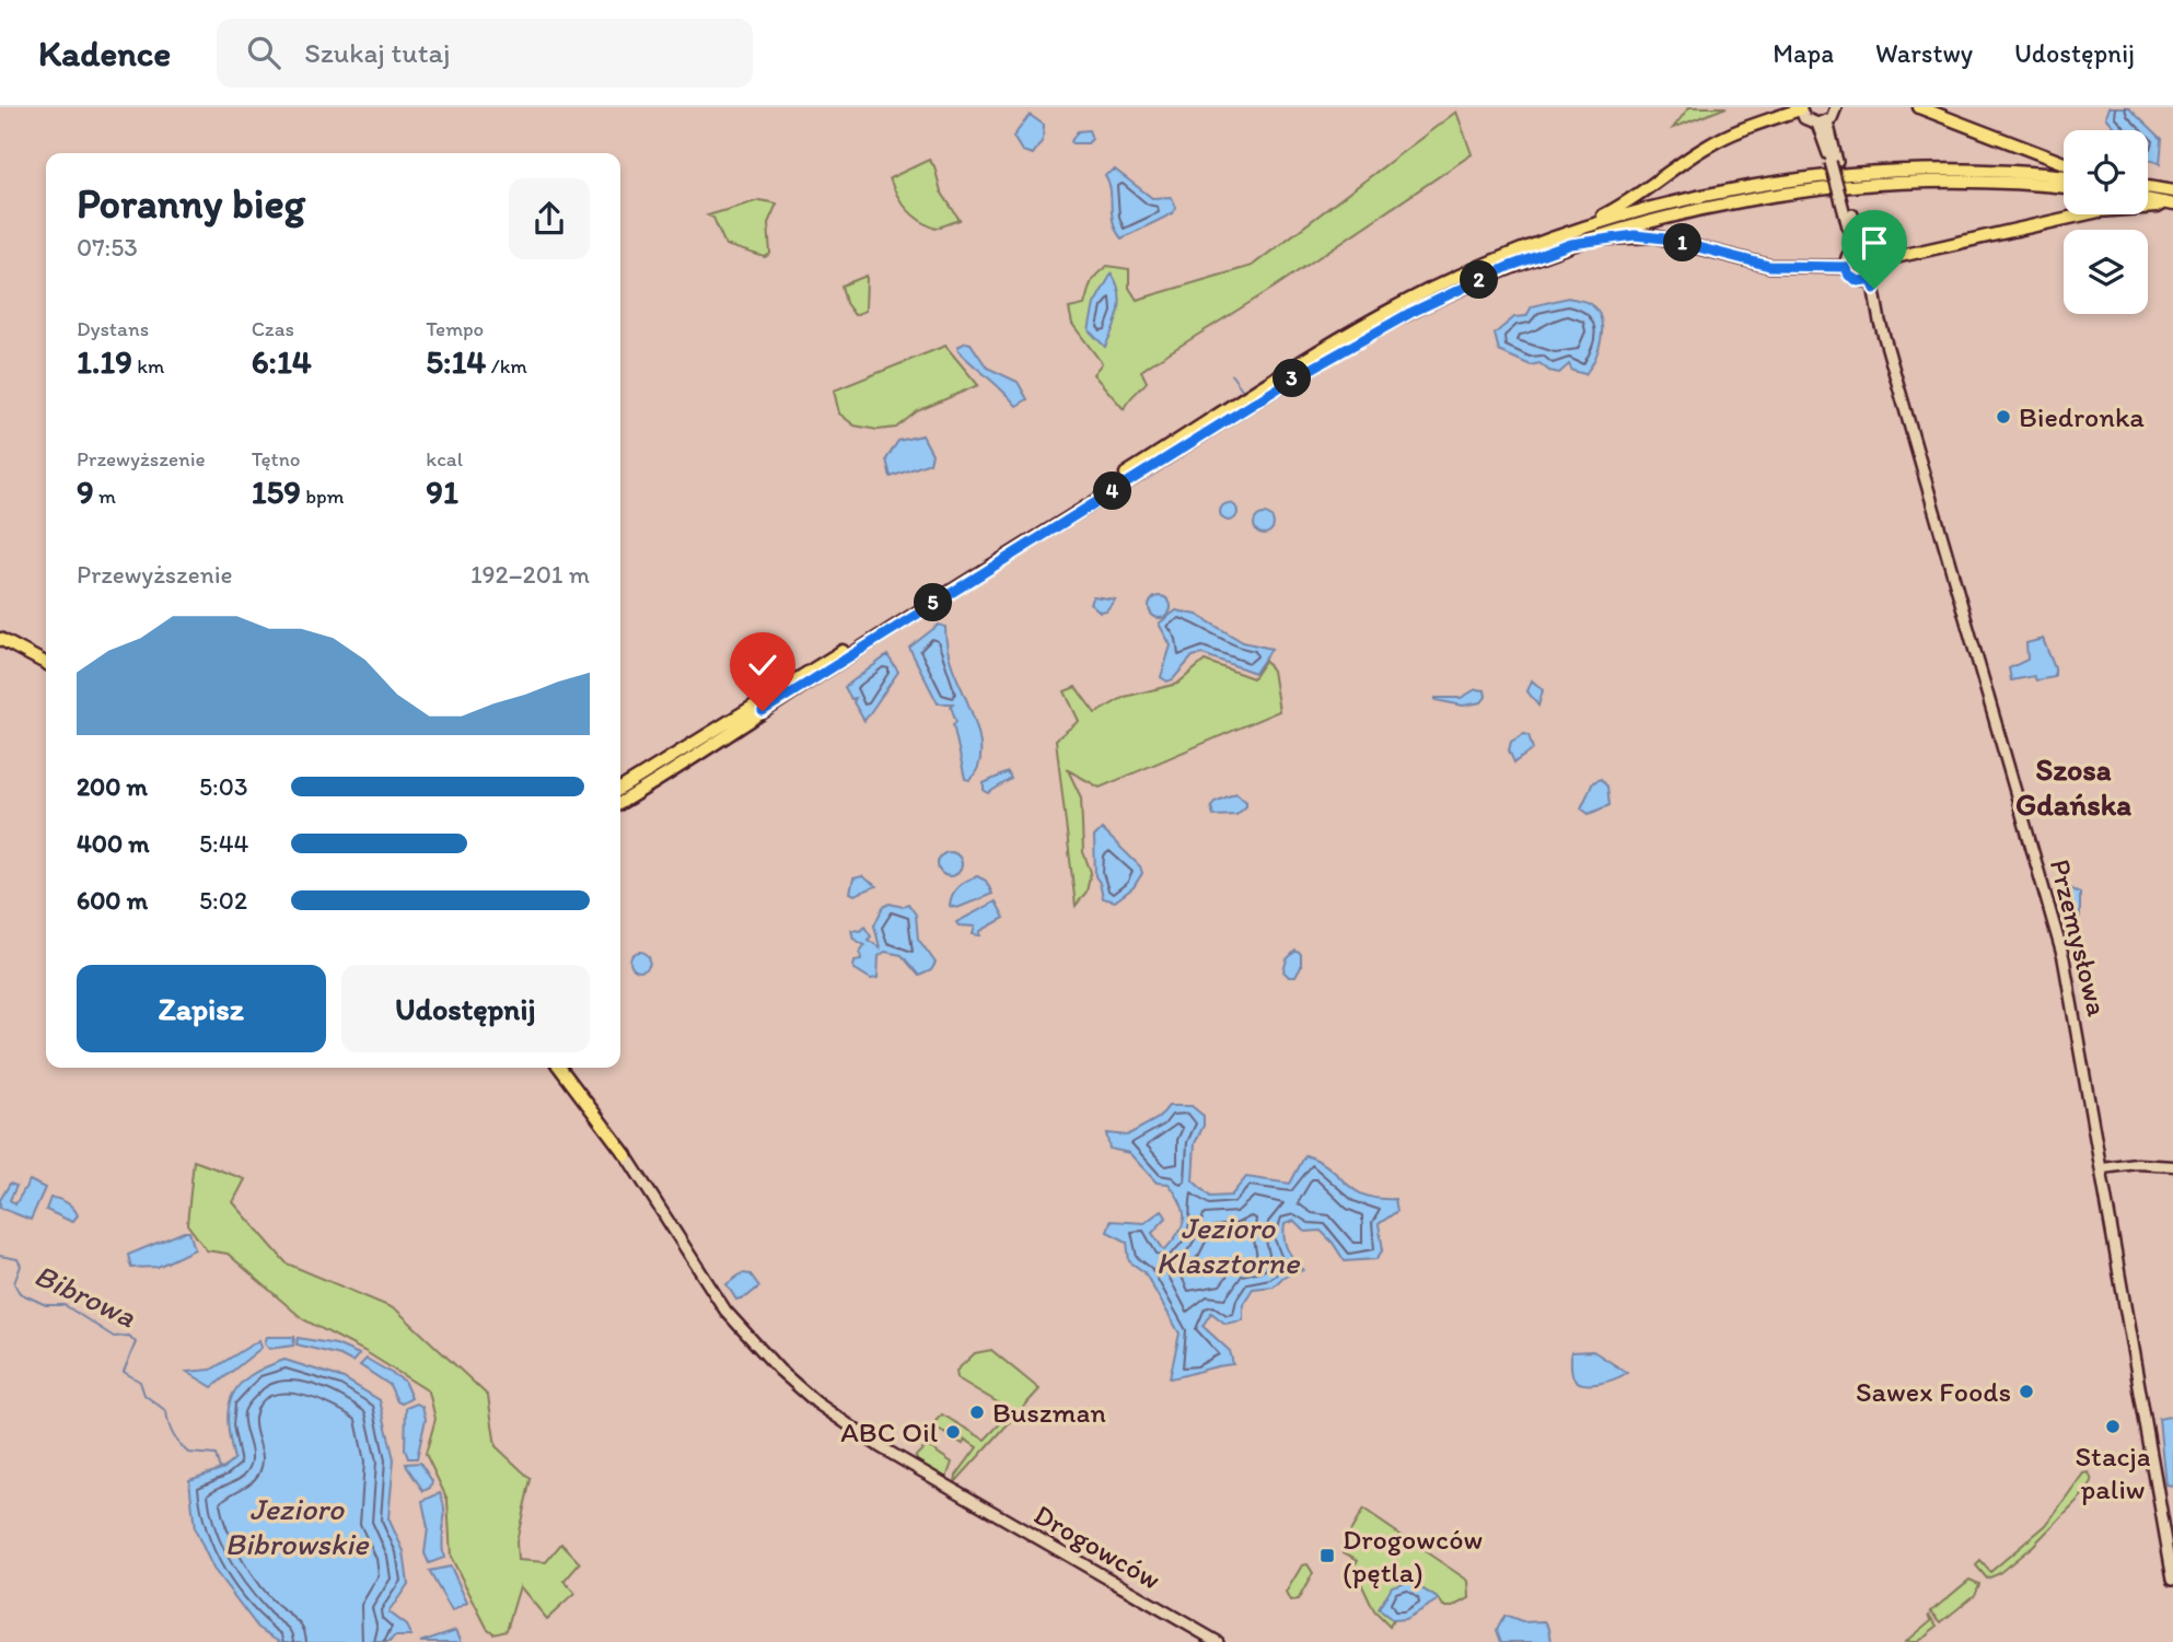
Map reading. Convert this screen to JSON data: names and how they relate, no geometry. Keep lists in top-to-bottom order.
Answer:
{
  "streets": {
    "main road": ["Przemysłowa", "Drogowców"]
  },
  "districts": ["Szosa Gdańska"],
  "water": ["Jezioro Klasztorne", "Bibrowa", "Jezioro Bibrowskie"],
  "places": {
    "other": [
      "Biedronka",
      "Sawex Foods",
      "Buszman",
      "Stacja paliw",
      "ABC Oil"
    ],
    "transit": ["Drogowców (pętla)"]
  },
  "page": {
    "header": "Kadence",
    "search": "Szukaj tutaj",
    "nav": ["Mapa", "Warstwy", "Udostępnij"],
    "heading": ["Poranny bieg", "07:53"],
    "pins": [
      "1",
      "2",
      "3",
      "4",
      "5"
    ],
    "stats": [
      ["Dystans", "1.19 km"],
      ["Czas", "6:14"],
      ["Tempo", "5:14 /km"],
      ["Przewyższenie", "9 m"],
      ["Tętno", "159 bpm"],
      ["kcal", "91"]
    ],
    "chart": ["Przewyższenie", "192–201 m"],
    "list": [
      {
        "name": "200 m",
        "note": "5:03"
      },
      {
        "name": "400 m",
        "note": "5:44"
      },
      {
        "name": "600 m",
        "note": "5:02"
      }
    ],
    "buttons": ["Zapisz", "Udostępnij"]
  }
}
